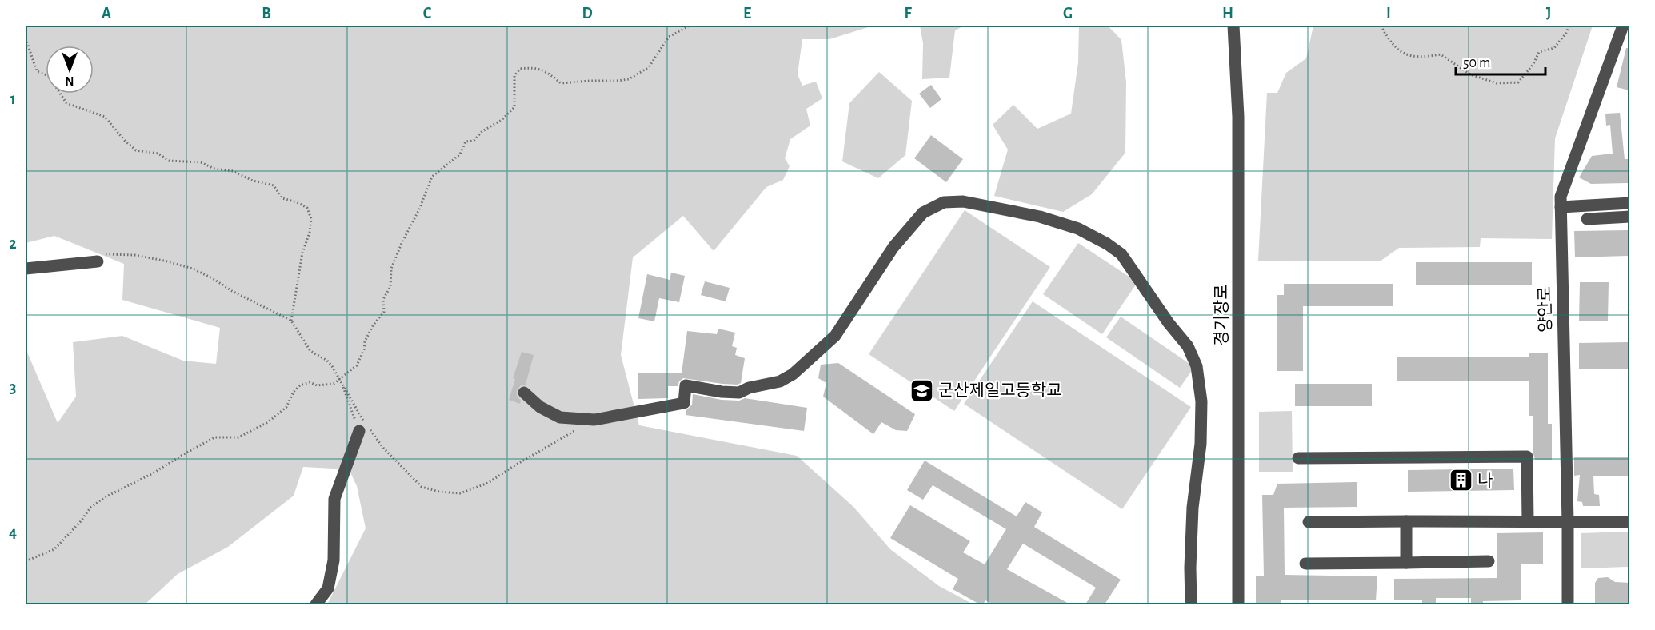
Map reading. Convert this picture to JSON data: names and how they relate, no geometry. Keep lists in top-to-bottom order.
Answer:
{
  "streets": {
    "street": ["양안로", "경기장로"]
  },
  "places": {
    "school or university": ["군산제일고등학교"],
    "building": ["나"]
  },
  "scale_bar": "50 m",
  "north": "bottom",
  "grid": {
    "columns": [
      "A",
      "B",
      "C",
      "D",
      "E",
      "F",
      "G",
      "H",
      "I",
      "J"
    ],
    "rows": [
      "1",
      "2",
      "3",
      "4"
    ]
  }
}
